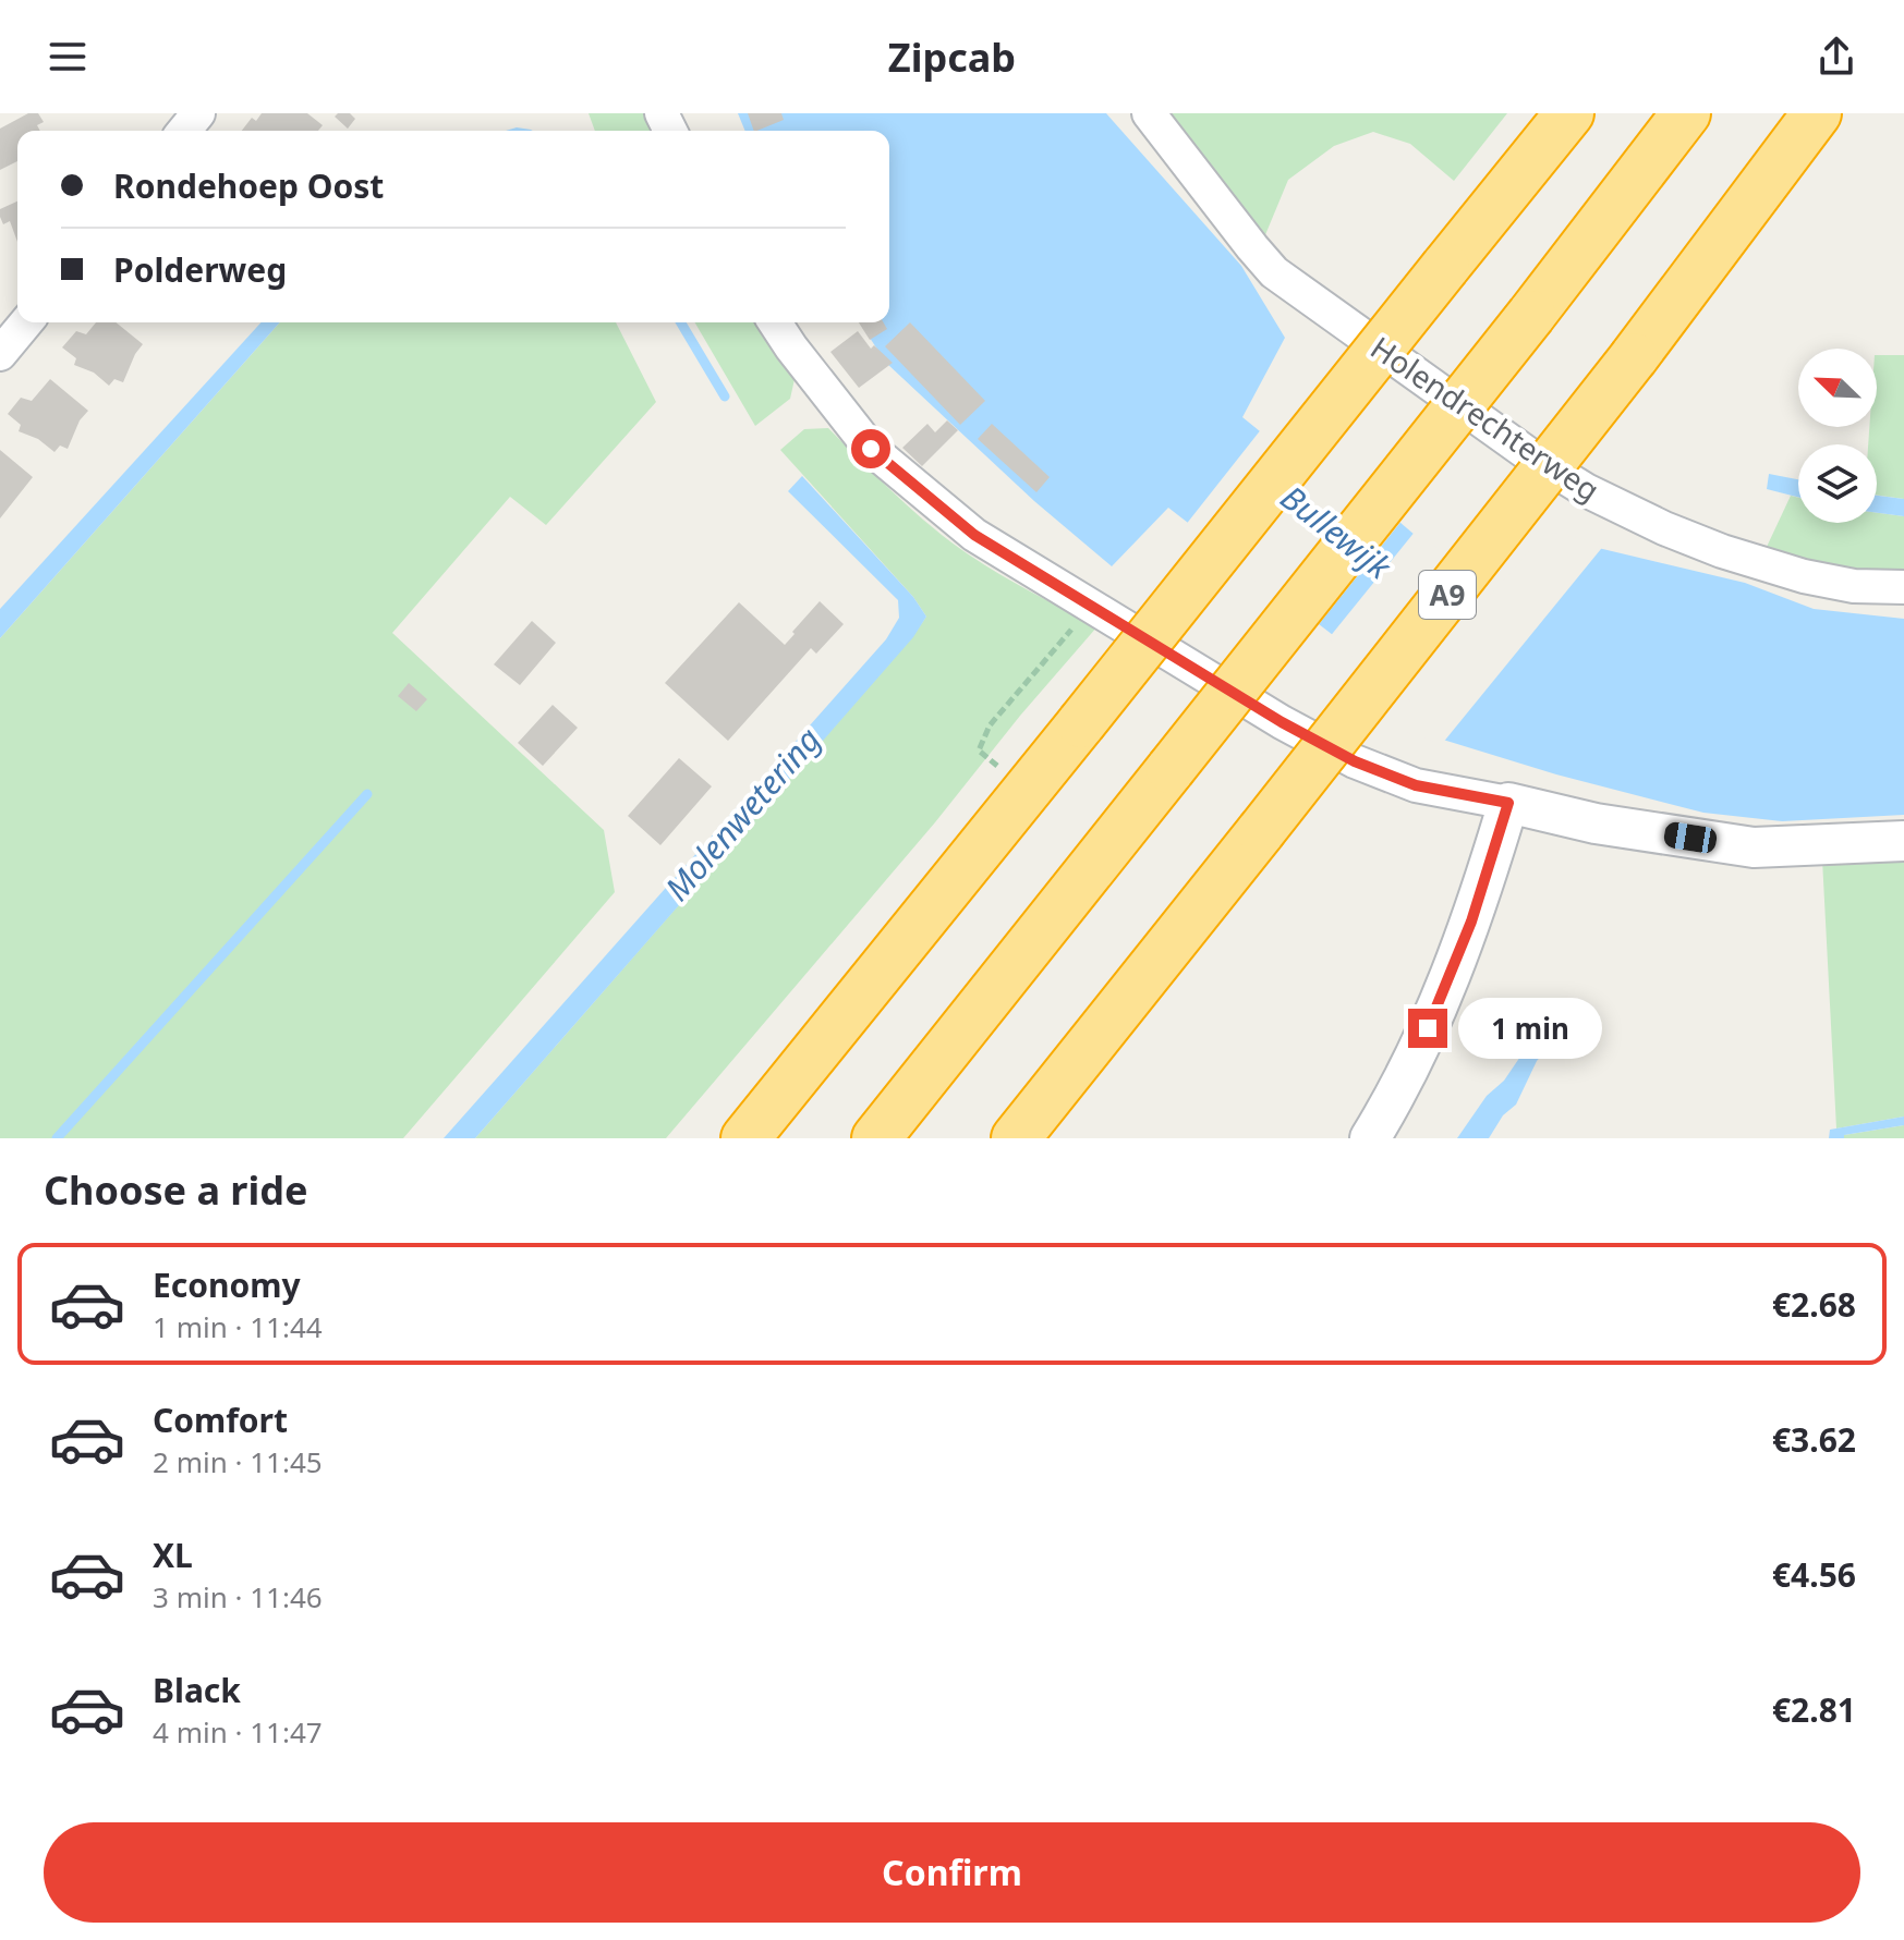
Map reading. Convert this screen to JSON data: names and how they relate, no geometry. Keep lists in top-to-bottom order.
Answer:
{
  "streets": {
    "highway": ["A9"],
    "street": ["Holendrechterweg"]
  },
  "water": ["Bullewijk", "Molenwetering"],
  "north": "top left",
  "page": {
    "header": "Zipcab",
    "banner": ["Rondehoep Oost", "Polderweg"],
    "bubble": "1 min",
    "heading": "Choose a ride",
    "list": [
      {
        "name": "Economy",
        "note": "1 min · 11:44",
        "value": "€2.68"
      },
      {
        "name": "Comfort",
        "note": "2 min · 11:45",
        "value": "€3.62"
      },
      {
        "name": "XL",
        "note": "3 min · 11:46",
        "value": "€4.56"
      },
      {
        "name": "Black",
        "note": "4 min · 11:47",
        "value": "€2.81"
      }
    ],
    "buttons": "Confirm"
  }
}
